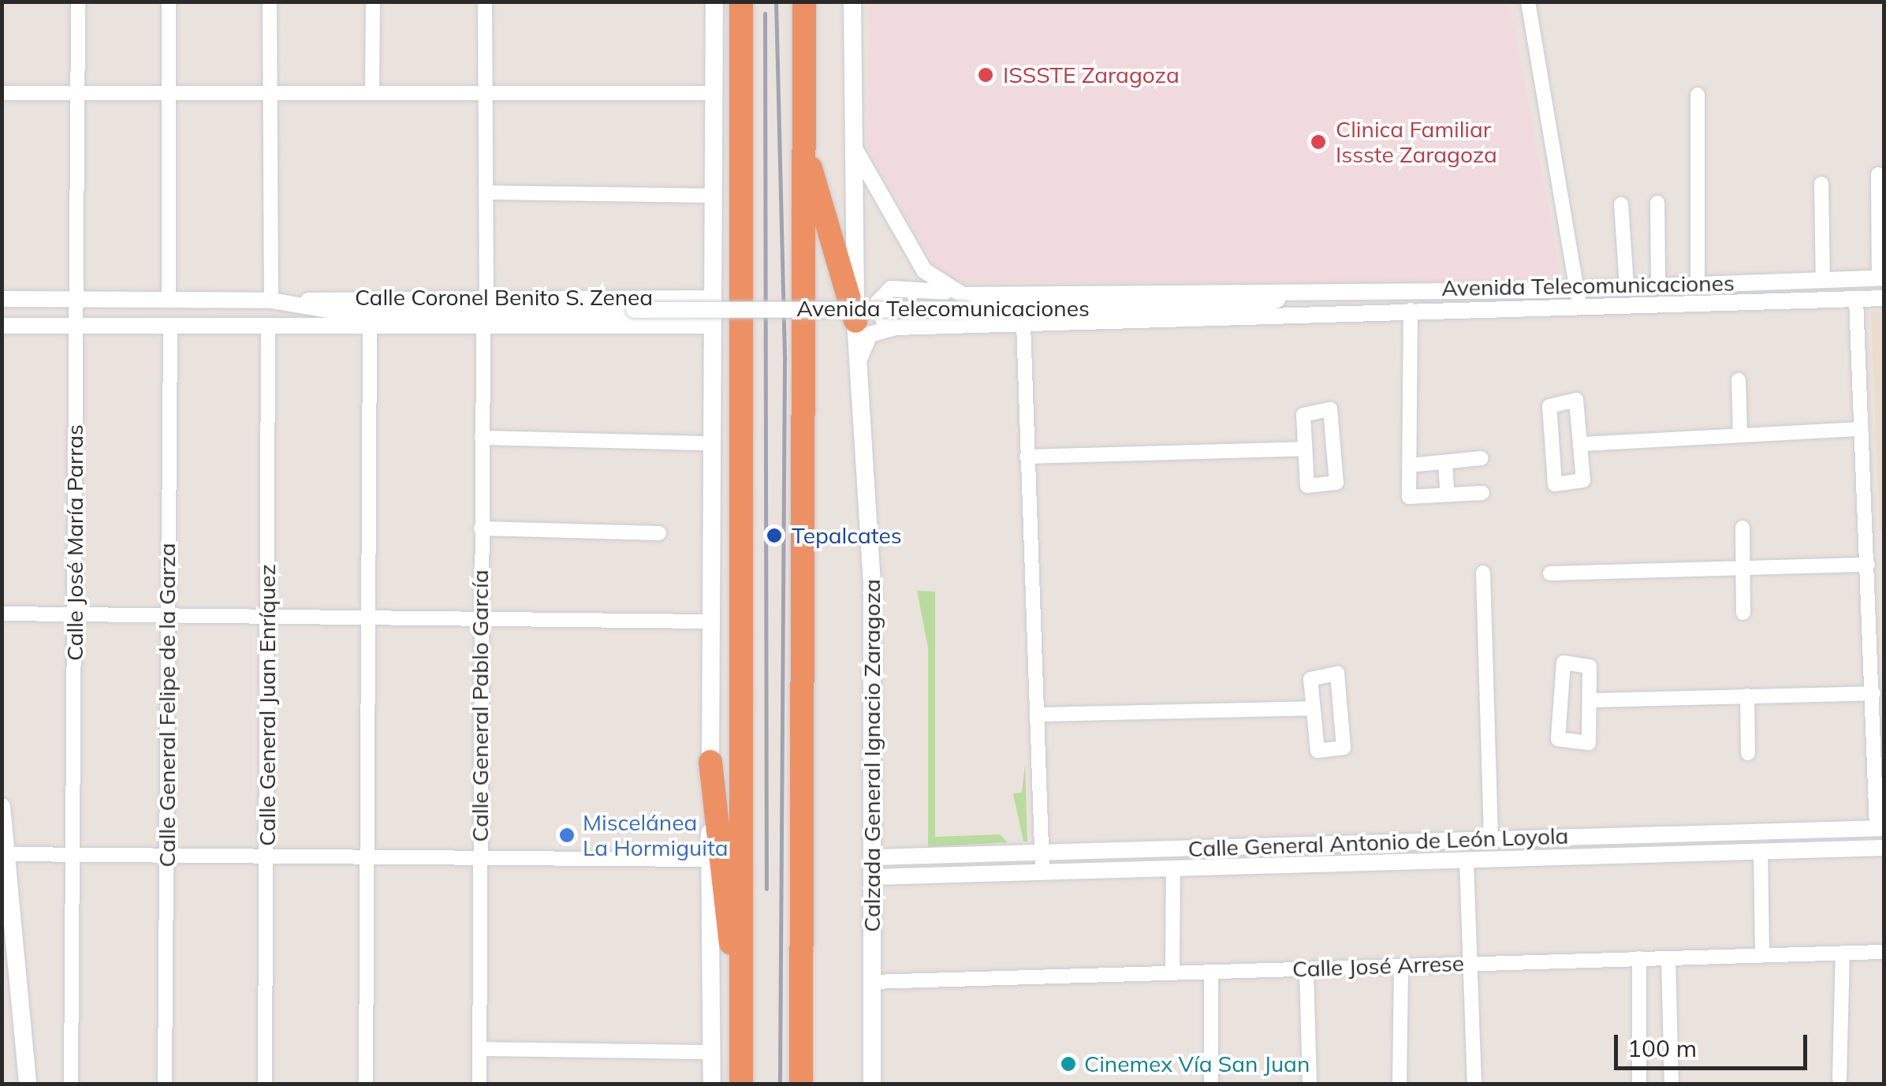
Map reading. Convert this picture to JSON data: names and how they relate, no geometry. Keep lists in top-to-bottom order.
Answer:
{
  "streets": {
    "main road": ["Calzada General Ignacio Zaragoza"],
    "street": [
      "Avenida Telecomunicaciones",
      "Calle Coronel Benito S. Zenea",
      "Calle José María Parras",
      "Calle General Felipe de la Garza",
      "Calle General Juan Enríquez",
      "Calle General Pablo García",
      "Calle General Antonio de León Loyola",
      "Calle José Arrese"
    ]
  },
  "crossings": [
    ["Avenida Telecomunicaciones", "Calle Coronel Benito S. Zenea"],
    ["Avenida Telecomunicaciones", "Calzada General Ignacio Zaragoza"],
    ["Calle Coronel Benito S. Zenea", "Calle José María Parras"],
    ["Calle Coronel Benito S. Zenea", "Calle General Felipe de la Garza"],
    ["Calle Coronel Benito S. Zenea", "Calle General Juan Enríquez"],
    ["Calle Coronel Benito S. Zenea", "Calle General Pablo García"],
    ["Calzada General Ignacio Zaragoza", "Calle General Antonio de León Loyola"],
    ["Calzada General Ignacio Zaragoza", "Calle José Arrese"]
  ],
  "places": [
    "ISSSTE Zaragoza",
    "Clinica Familiar Issste Zaragoza",
    "Tepalcates",
    "Miscelánea La Hormiguita",
    "Cinemex Vía San Juan"
  ],
  "scale_bar": "100 m"
}
